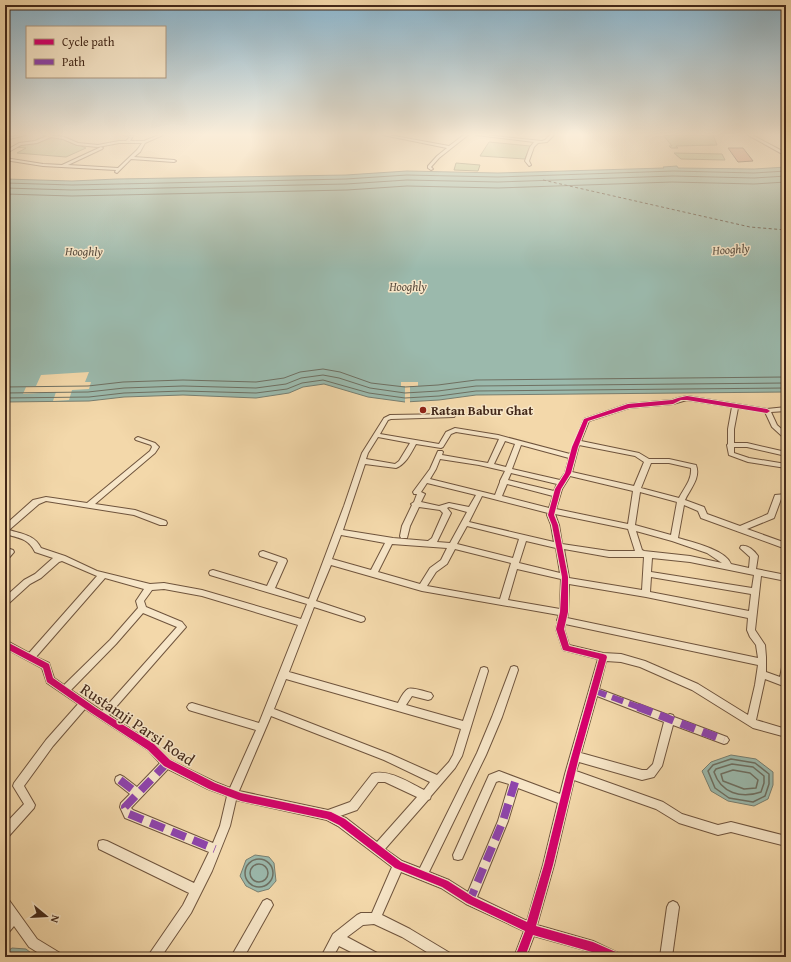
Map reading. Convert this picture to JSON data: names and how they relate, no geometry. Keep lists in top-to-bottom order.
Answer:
{
  "streets": {
    "street": ["Rustamji Parsi Road"]
  },
  "water": ["Hooghly"],
  "places": ["Ratan Babur Ghat"],
  "legend": ["Cycle path", "Path"],
  "north": "right"
}
